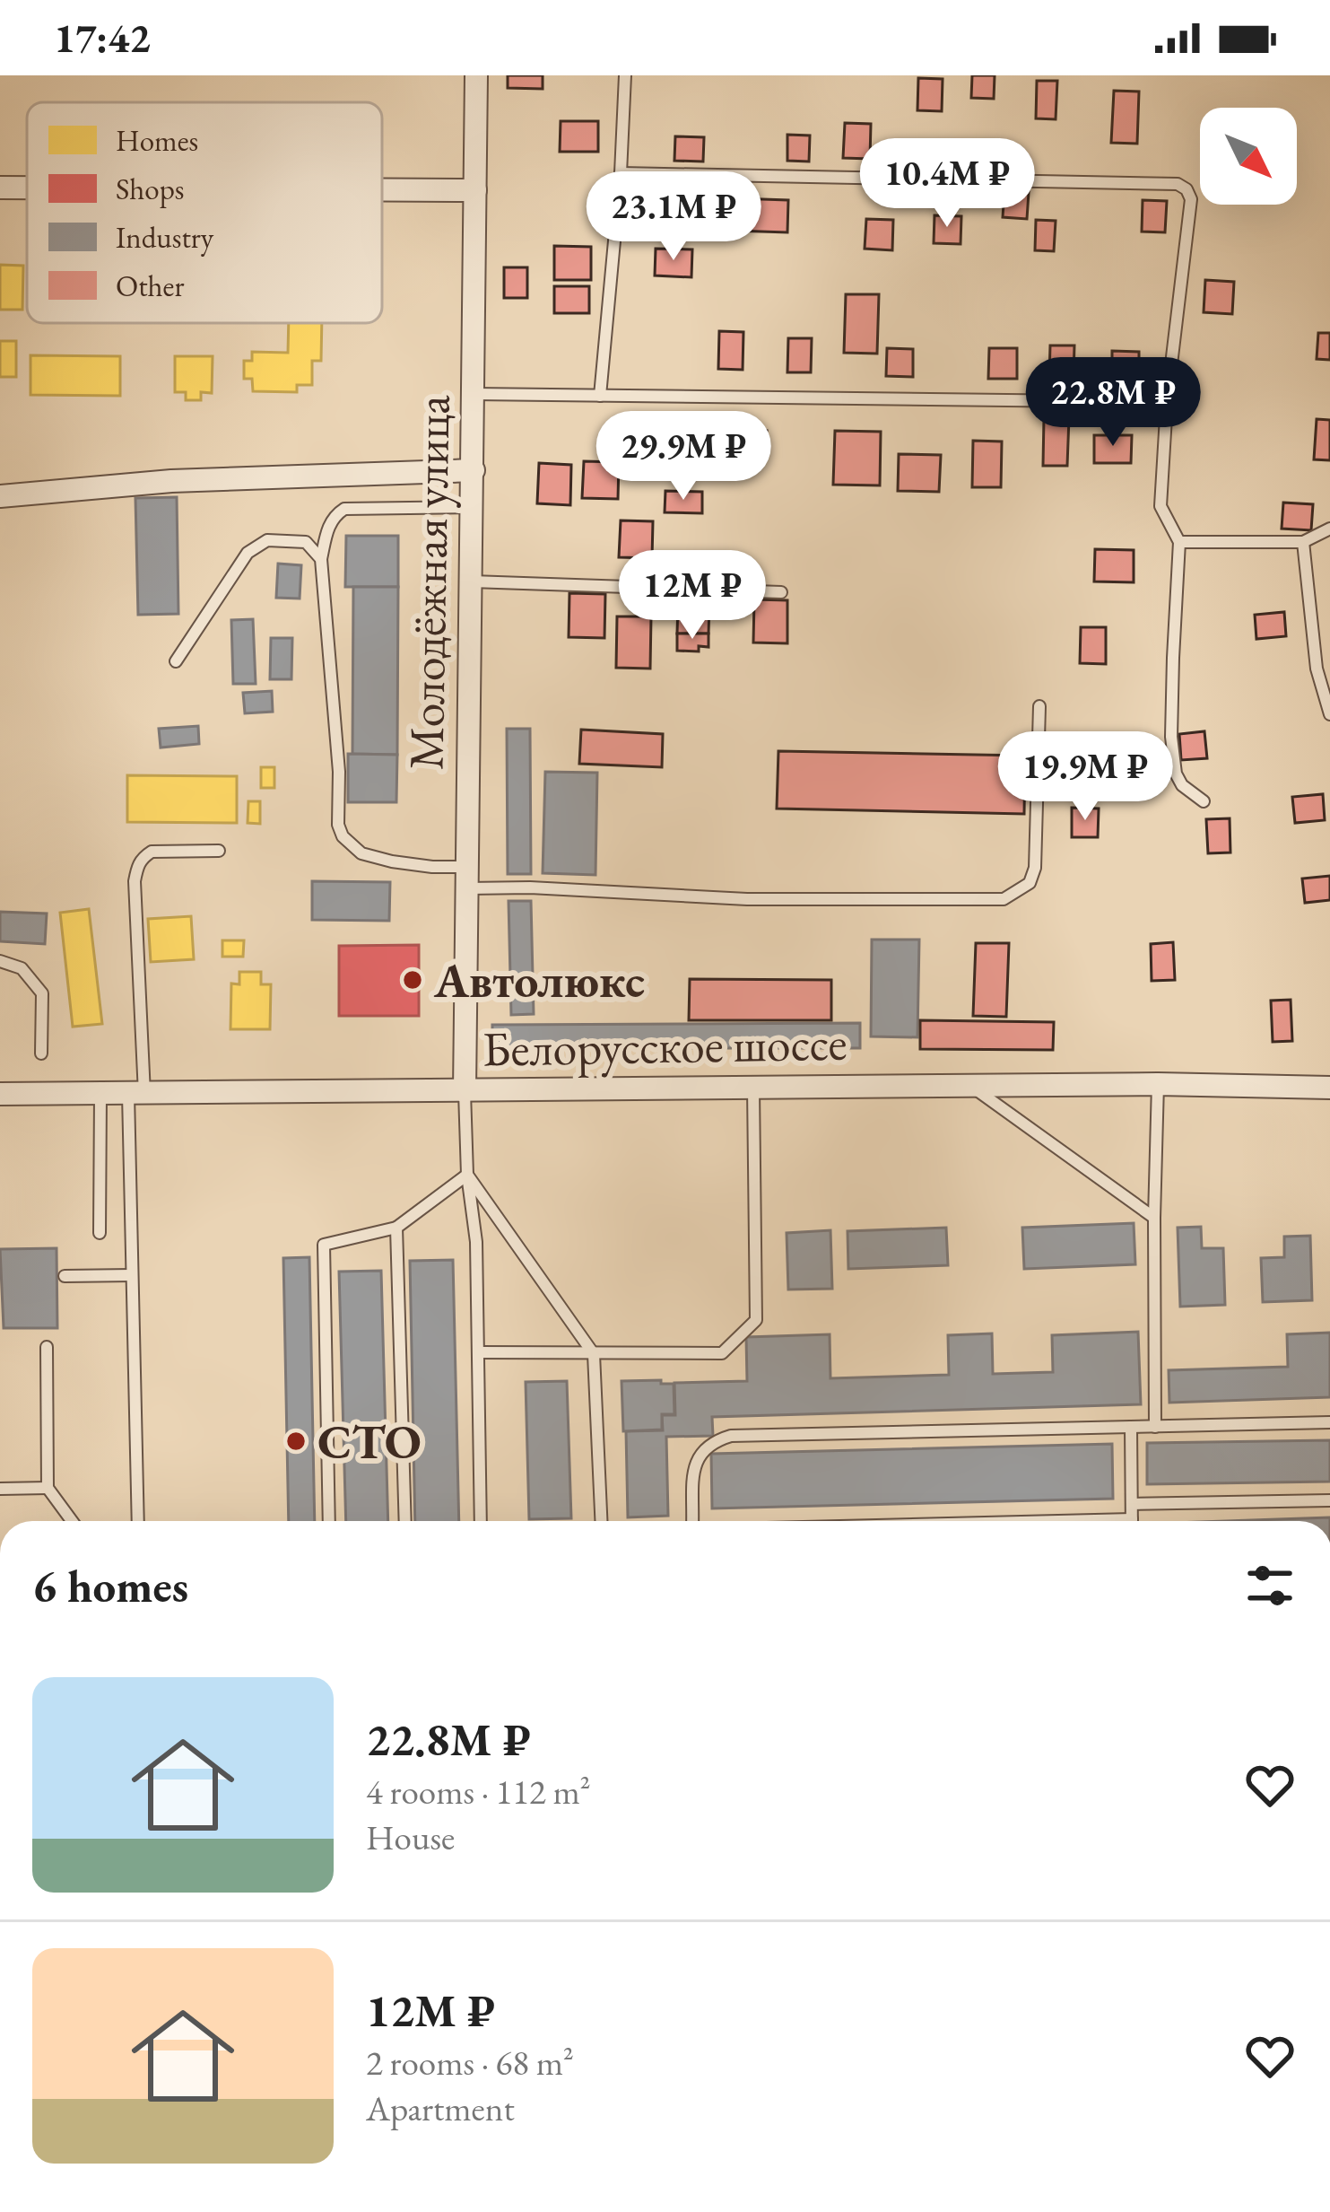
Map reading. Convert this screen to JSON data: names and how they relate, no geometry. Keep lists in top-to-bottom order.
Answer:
{
  "streets": {
    "street": ["Молодёжная улица", "Белорусское шоссе"]
  },
  "crossings": [
    ["Молодёжная улица", "Белорусское шоссе"]
  ],
  "places": ["Автолюкс", "СТО"],
  "legend": [
    "Homes",
    "Shops",
    "Industry",
    "Other"
  ],
  "north": "bottom right",
  "page": {
    "status": "17:42",
    "price": [
      "10.4M ₽",
      "23.1M ₽",
      "22.8M ₽",
      "29.9M ₽",
      "12M ₽",
      "19.9M ₽"
    ],
    "heading": "6 homes",
    "list": [
      {
        "name": "22.8M ₽",
        "note": "4 rooms · 112 m² · House"
      },
      {
        "name": "12M ₽",
        "note": "2 rooms · 68 m² · Apartment"
      }
    ]
  }
}
